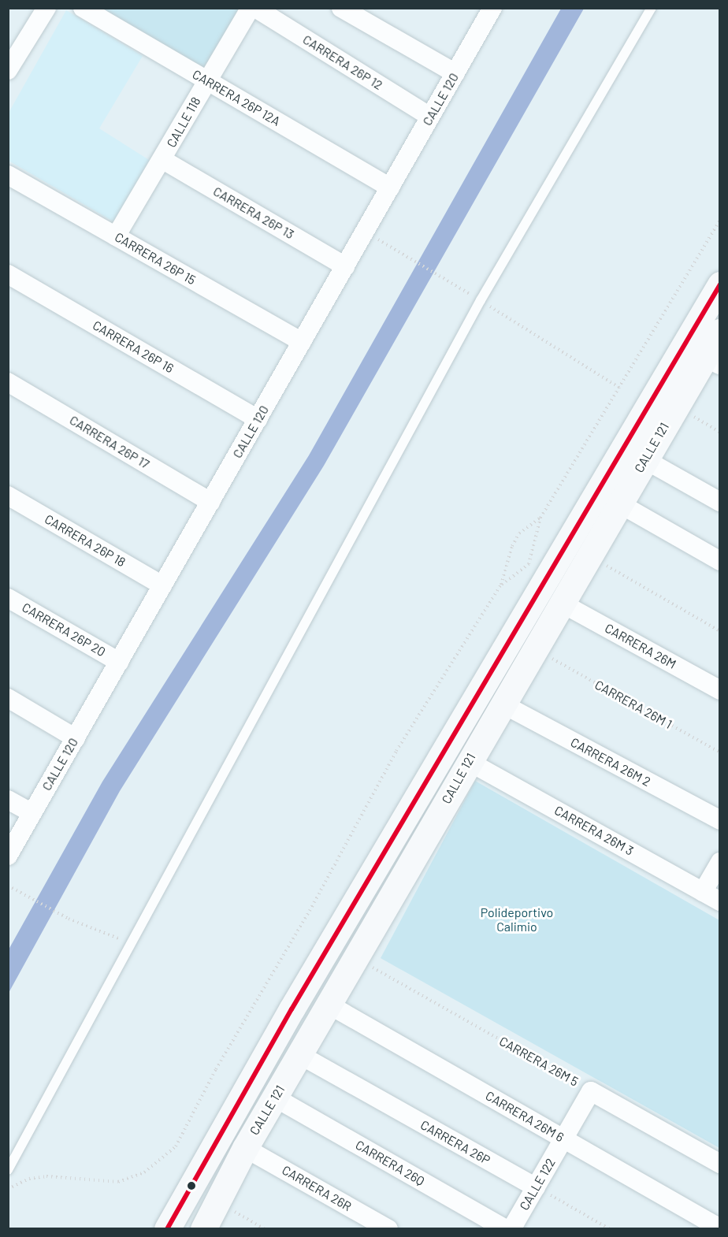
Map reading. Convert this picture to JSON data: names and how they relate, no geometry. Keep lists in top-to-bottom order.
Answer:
{
  "streets": {
    "main road": ["CALLE 121"],
    "street": [
      "CARRERA 26P 12",
      "CARRERA 26P 12A",
      "CALLE 120",
      "CALLE 118",
      "CARRERA 26P 13",
      "CARRERA 26P 15",
      "CARRERA 26P 16",
      "CARRERA 26P 17",
      "CARRERA 26P 18",
      "CARRERA 26P 20",
      "CARRERA 26M",
      "CARRERA 26M 2",
      "CARRERA 26M 3",
      "CARRERA 26M 5",
      "CARRERA 26M 6",
      "CARRERA 26P",
      "CARRERA 26Q",
      "CALLE 122",
      "CARRERA 26R"
    ],
    "path": ["CARRERA 26M 1"]
  },
  "crossings": [
    ["CARRERA 26P 12", "CALLE 120"],
    ["CARRERA 26P 12A", "CALLE 120"],
    ["CARRERA 26P 12A", "CALLE 118"],
    ["CALLE 120", "CARRERA 26P 13"],
    ["CALLE 120", "CARRERA 26P 15"],
    ["CALLE 120", "CARRERA 26P 16"],
    ["CALLE 120", "CARRERA 26P 17"],
    ["CALLE 120", "CARRERA 26P 18"],
    ["CALLE 120", "CARRERA 26P 20"],
    ["CALLE 118", "CARRERA 26P 13"],
    ["CALLE 118", "CARRERA 26P 15"],
    ["CALLE 121", "CARRERA 26M"],
    ["CALLE 121", "CARRERA 26M 2"],
    ["CALLE 121", "CARRERA 26M 3"],
    ["CALLE 121", "CARRERA 26M 5"],
    ["CALLE 121", "CARRERA 26M 6"],
    ["CALLE 121", "CARRERA 26P"],
    ["CALLE 121", "CARRERA 26Q"],
    ["CALLE 121", "CARRERA 26R"],
    ["CARRERA 26M 5", "CALLE 122"],
    ["CARRERA 26M 6", "CALLE 122"],
    ["CARRERA 26P", "CALLE 122"]
  ],
  "parks": ["Polideportivo Calimio"]
}
